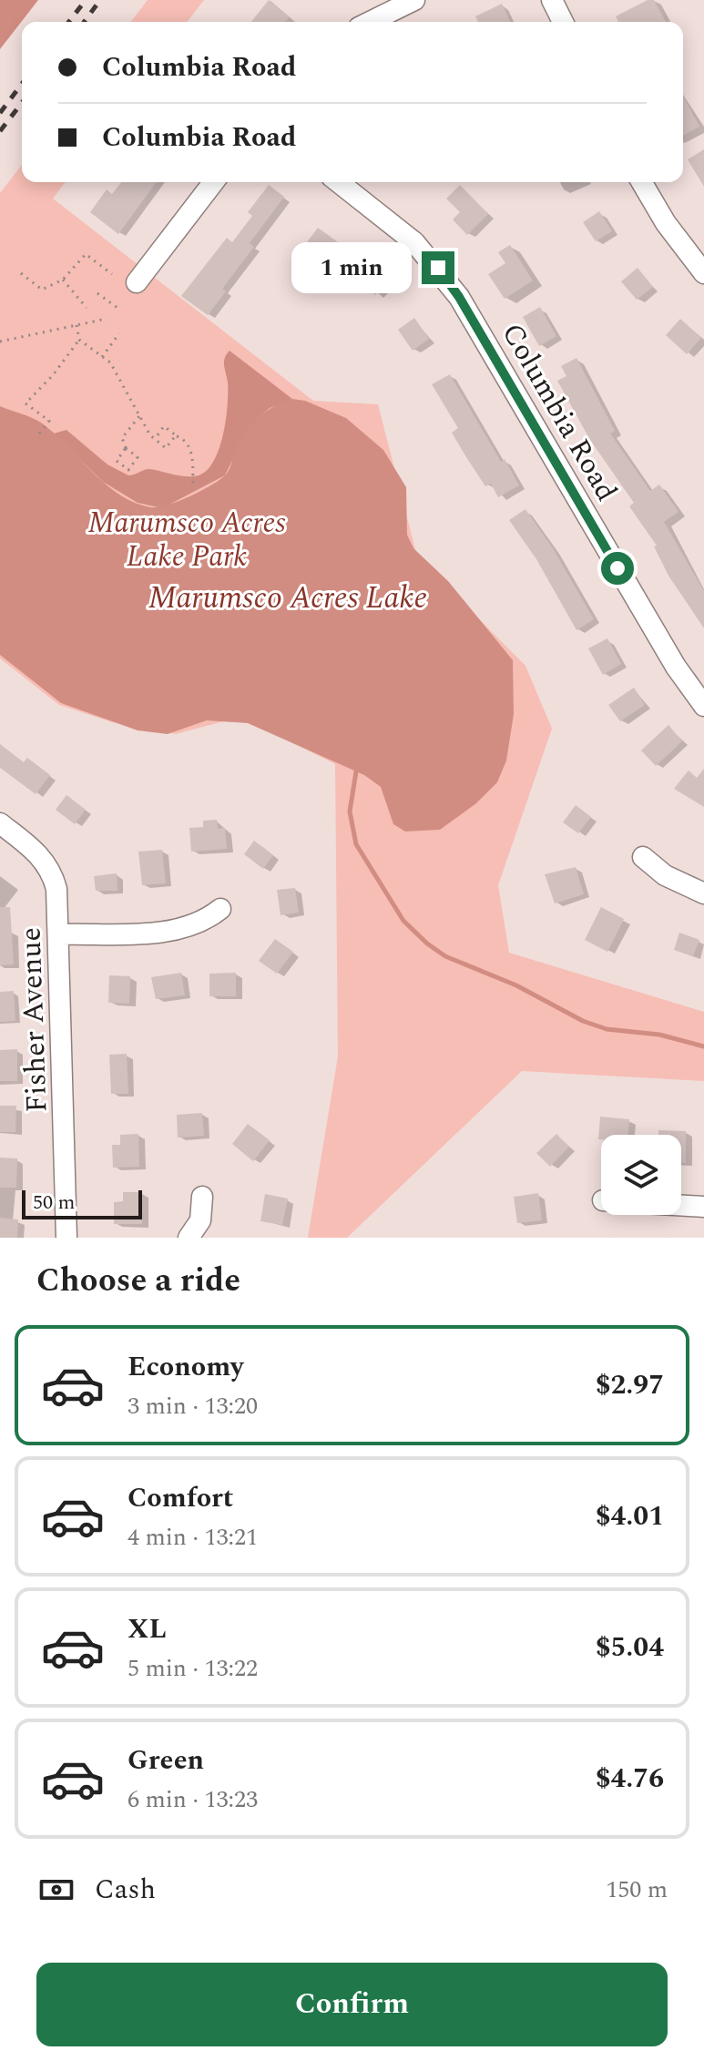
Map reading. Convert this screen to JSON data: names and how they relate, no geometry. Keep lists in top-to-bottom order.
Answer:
{
  "streets": {
    "street": ["Columbia Road", "Fisher Avenue"]
  },
  "water": ["Marumsco Acres Lake"],
  "parks": ["Marumsco Acres Lake Park"],
  "scale_bar": "50 m",
  "page": {
    "banner": ["Columbia Road", "Columbia Road"],
    "bubble": "1 min",
    "scale": "50 m",
    "heading": "Choose a ride",
    "list": [
      {
        "name": "Economy",
        "note": "3 min · 13:20",
        "value": "$2.97"
      },
      {
        "name": "Comfort",
        "note": "4 min · 13:21",
        "value": "$4.01"
      },
      {
        "name": "XL",
        "note": "5 min · 13:22",
        "value": "$5.04"
      },
      {
        "name": "Green",
        "note": "6 min · 13:23",
        "value": "$4.76"
      }
    ],
    "pay": ["Cash", "150 m"],
    "buttons": "Confirm"
  }
}
